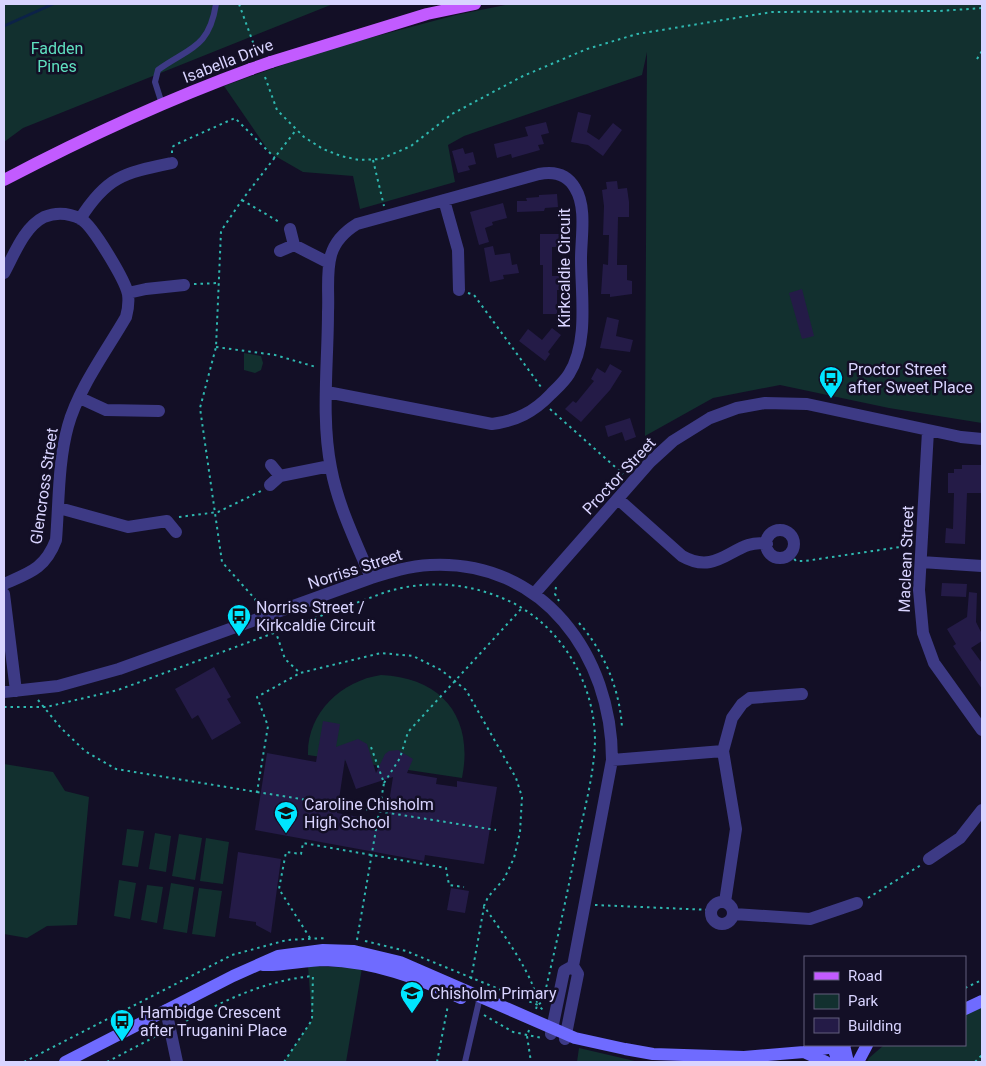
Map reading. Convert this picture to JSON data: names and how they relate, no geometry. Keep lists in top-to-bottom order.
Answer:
{
  "streets": {
    "main road": ["Isabella Drive"],
    "street": [
      "Kirkcaldie Circuit",
      "Proctor Street",
      "Glencross Street",
      "Maclean Street",
      "Norriss Street"
    ]
  },
  "crossings": [
    ["Kirkcaldie Circuit", "Norriss Street"],
    ["Proctor Street", "Maclean Street"],
    ["Proctor Street", "Norriss Street"]
  ],
  "parks": ["Fadden Pines"],
  "places": {
    "bus stop": ["Proctor Street after Sweet Place", "Norriss Street / Kirkcaldie Circuit", "Hambidge Crescent after Truganini Place"],
    "school or university": ["Caroline Chisholm High School", "Chisholm Primary"]
  },
  "legend": ["Road", "Park", "Building"]
}
